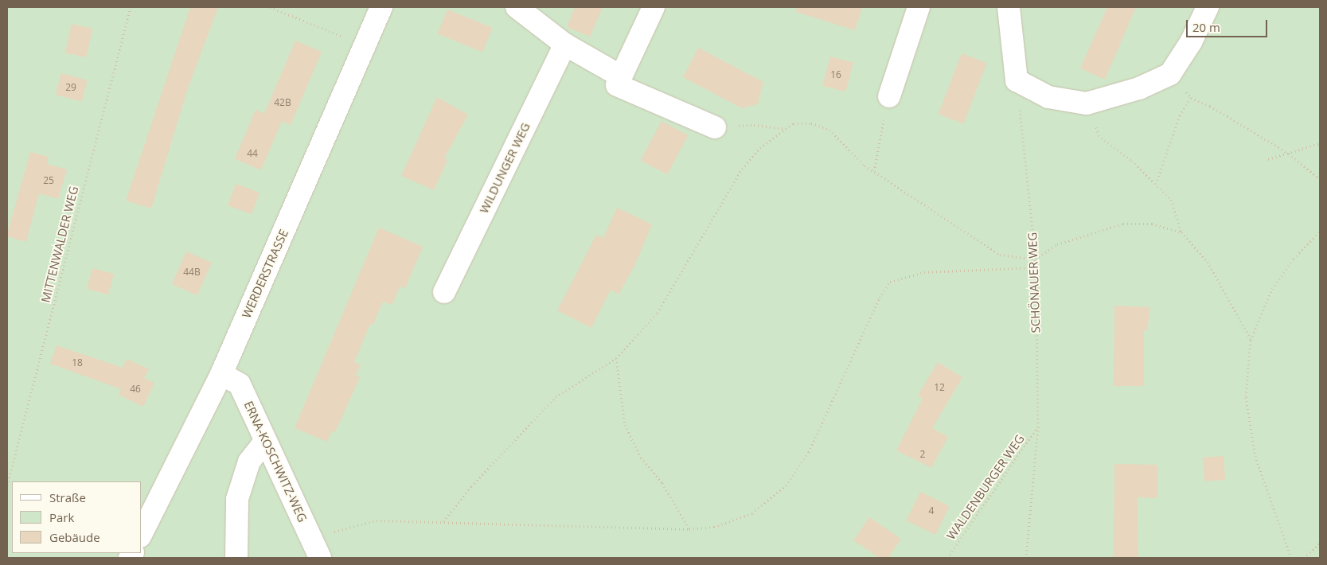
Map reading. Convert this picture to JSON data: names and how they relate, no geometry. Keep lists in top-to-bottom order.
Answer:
{
  "streets": {
    "street": ["WILDUNGER WEG", "WERDERSTRASSE", "ERNA-KOSCHWITZ-WEG"],
    "path": ["MITTENWALDER WEG", "SCHÖNAUER WEG", "WALDENBURGER WEG"]
  },
  "crossings": [
    ["WERDERSTRASSE", "ERNA-KOSCHWITZ-WEG"],
    ["SCHÖNAUER WEG", "WALDENBURGER WEG"]
  ],
  "house_numbers": [
    "16",
    "29",
    "42B",
    "44",
    "25",
    "44B",
    "18",
    "12",
    "46",
    "2",
    "4"
  ],
  "legend": ["Straße", "Park", "Gebäude"],
  "scale_bar": "20 m"
}
